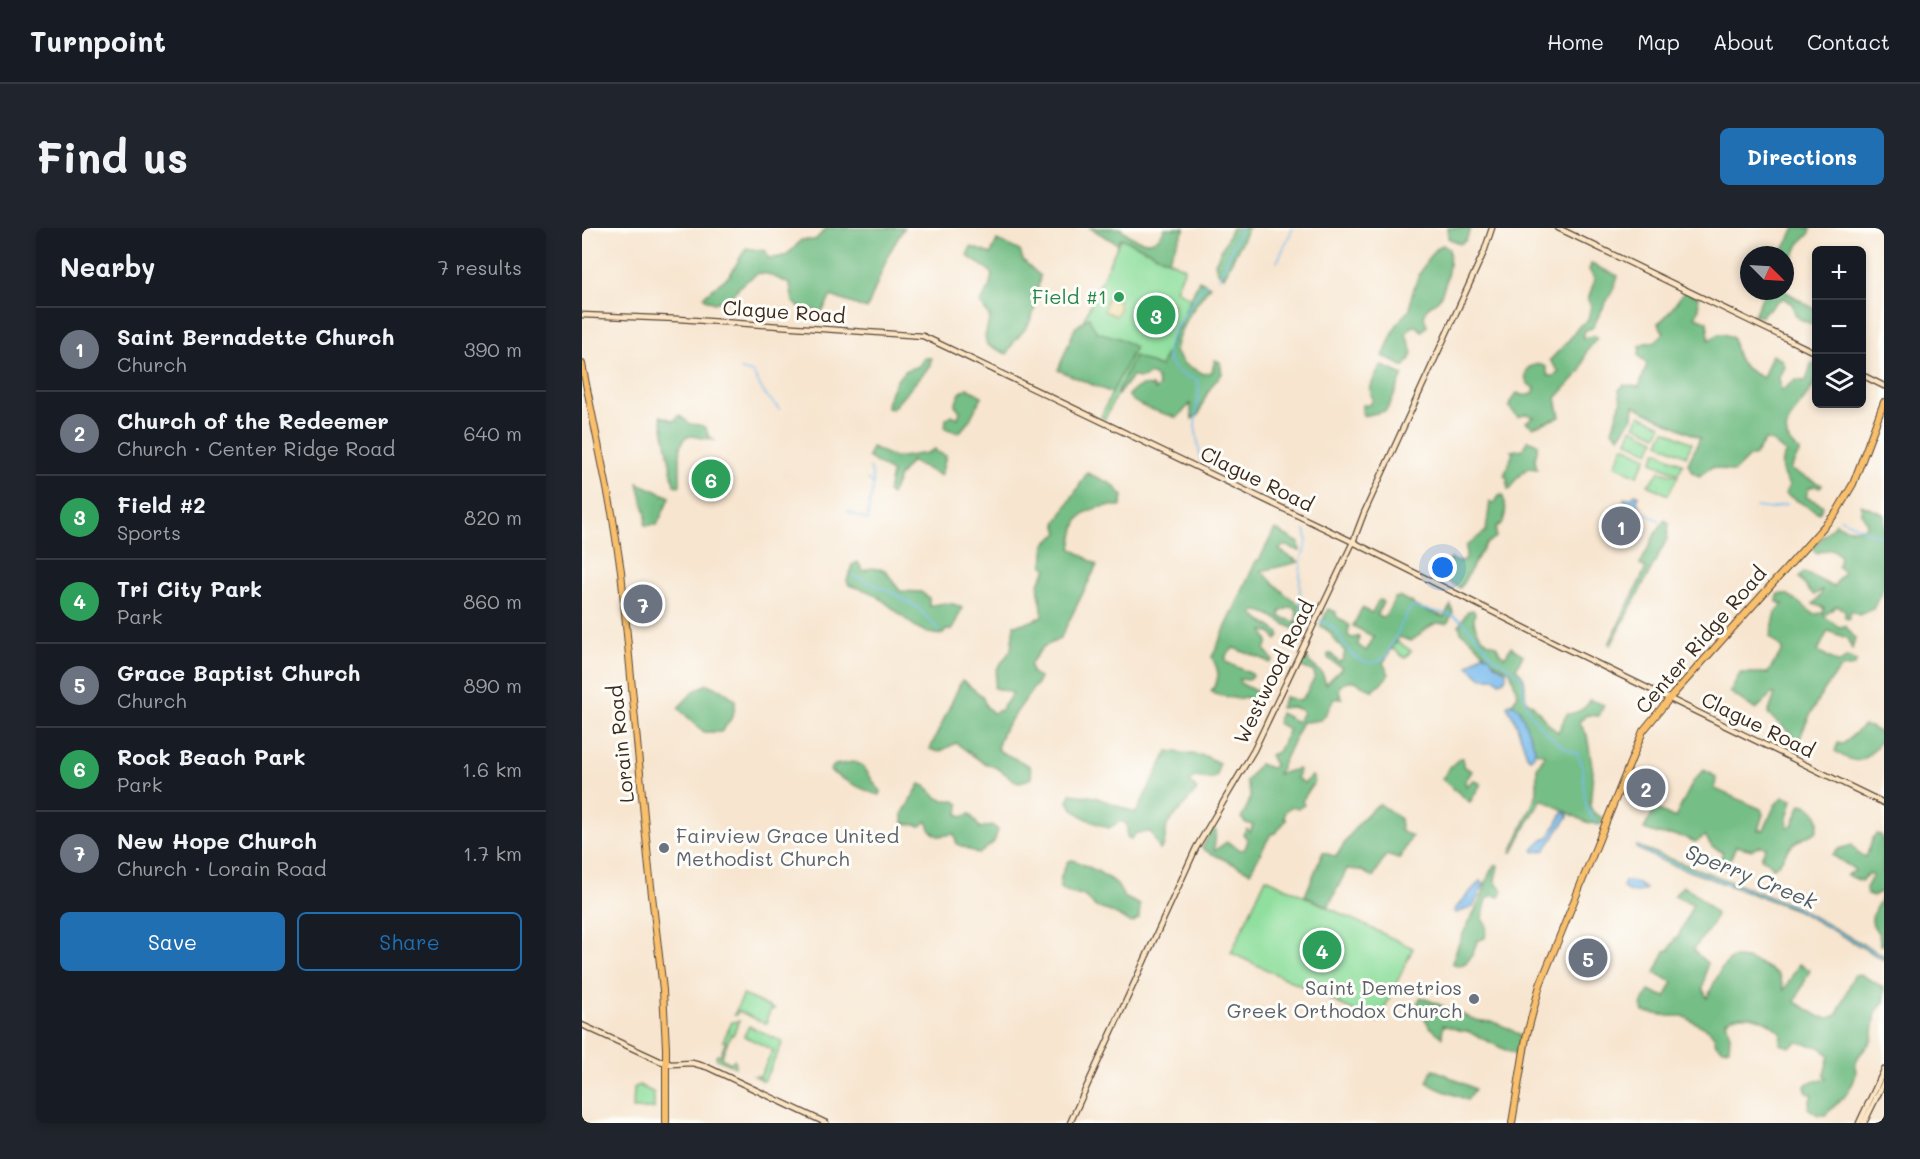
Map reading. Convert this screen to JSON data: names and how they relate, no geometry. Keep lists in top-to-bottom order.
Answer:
{
  "streets": {
    "main road": ["Center Ridge Road", "Lorain Road"],
    "street": ["Clague Road", "Westwood Road"]
  },
  "crossings": [
    ["Clague Road", "Center Ridge Road"],
    ["Clague Road", "Westwood Road"]
  ],
  "water": ["Sperry Creek"],
  "places": ["Field #1", "Fairview Grace United Methodist Church", "Saint Demetrios Greek Orthodox Church"],
  "north": "bottom right",
  "page": {
    "header": "Turnpoint",
    "nav": [
      "Home",
      "Map",
      "About",
      "Contact"
    ],
    "buttons": [
      "Directions",
      ["Save", "Share"]
    ],
    "title": "Find us",
    "heading": ["Nearby", "7 results"],
    "map_buttons": ["+", "−"],
    "pins": [
      "3",
      "6",
      "1",
      "7",
      "2",
      "4",
      "5"
    ],
    "list": [
      {
        "mark": "1",
        "name": "Saint Bernadette Church",
        "note": "Church",
        "value": "390 m"
      },
      {
        "mark": "2",
        "name": "Church of the Redeemer",
        "note": "Church · Center Ridge Road",
        "value": "640 m"
      },
      {
        "mark": "3",
        "name": "Field #2",
        "note": "Sports",
        "value": "820 m"
      },
      {
        "mark": "4",
        "name": "Tri City Park",
        "note": "Park",
        "value": "860 m"
      },
      {
        "mark": "5",
        "name": "Grace Baptist Church",
        "note": "Church",
        "value": "890 m"
      },
      {
        "mark": "6",
        "name": "Rock Beach Park",
        "note": "Park",
        "value": "1.6 km"
      },
      {
        "mark": "7",
        "name": "New Hope Church",
        "note": "Church · Lorain Road",
        "value": "1.7 km"
      }
    ]
  }
}
